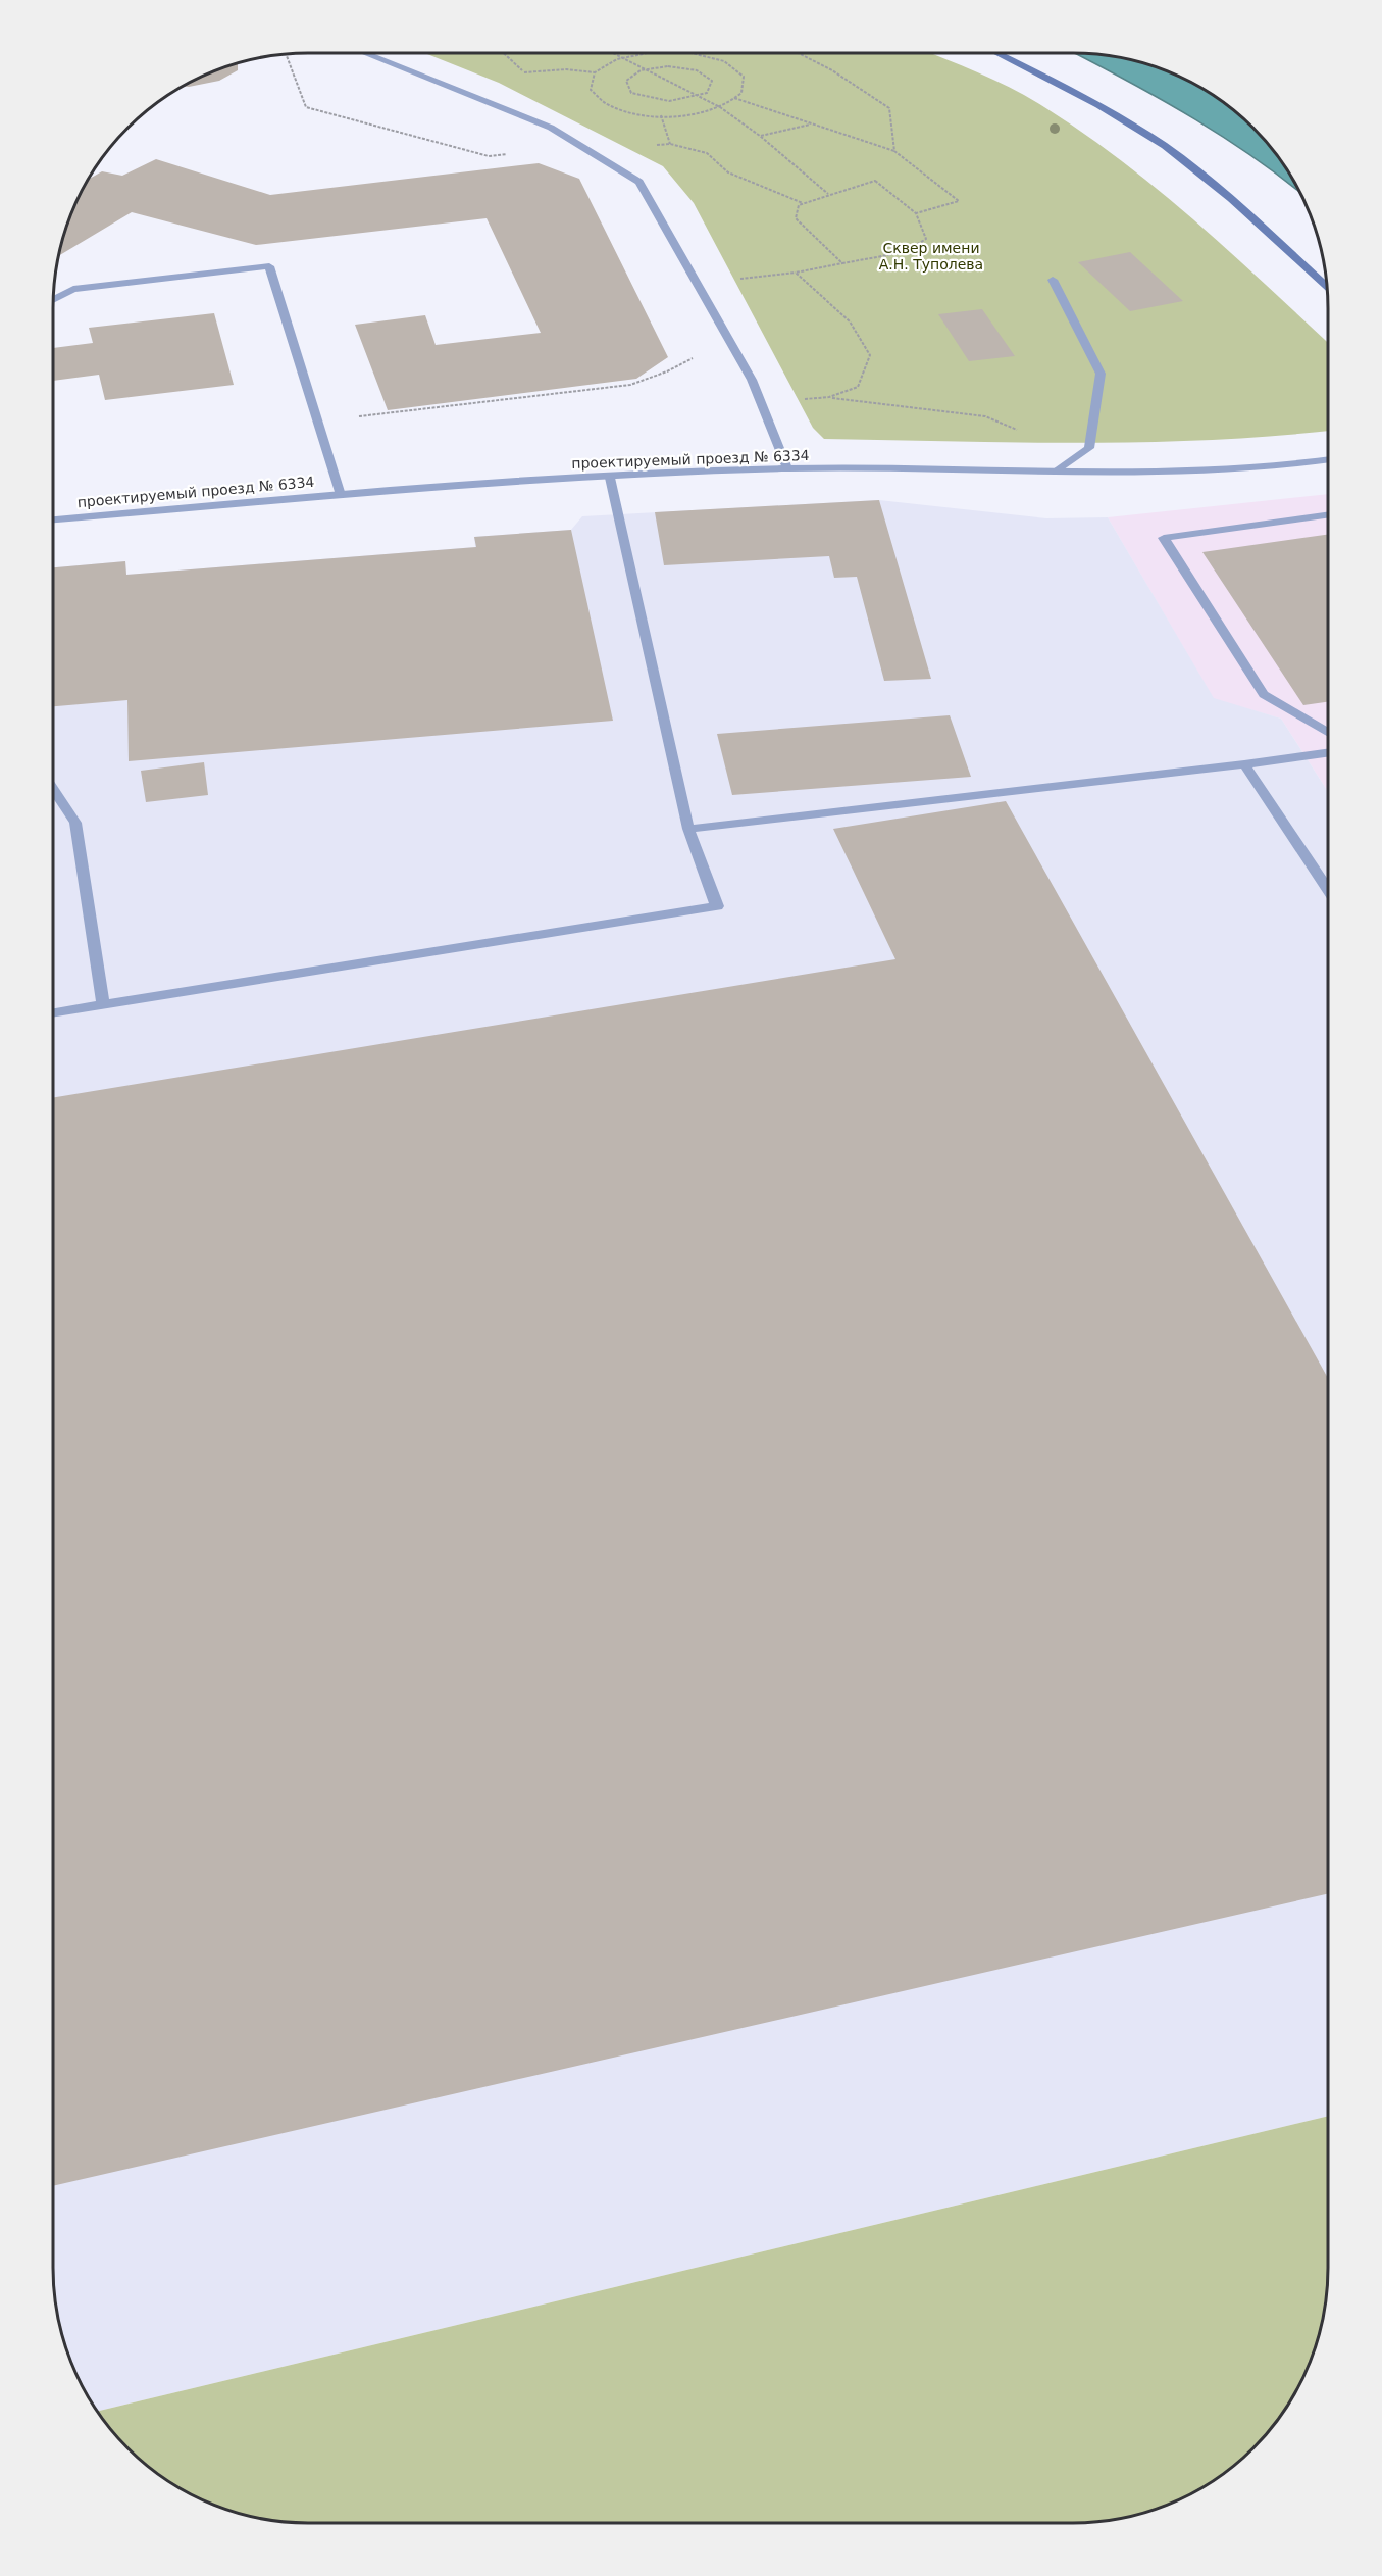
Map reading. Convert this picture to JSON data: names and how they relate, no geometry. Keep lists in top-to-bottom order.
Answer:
{
  "streets": {
    "street": ["проектируемый проезд № 6334"]
  },
  "parks": ["Сквер имени А.Н. Туполева"]
}
